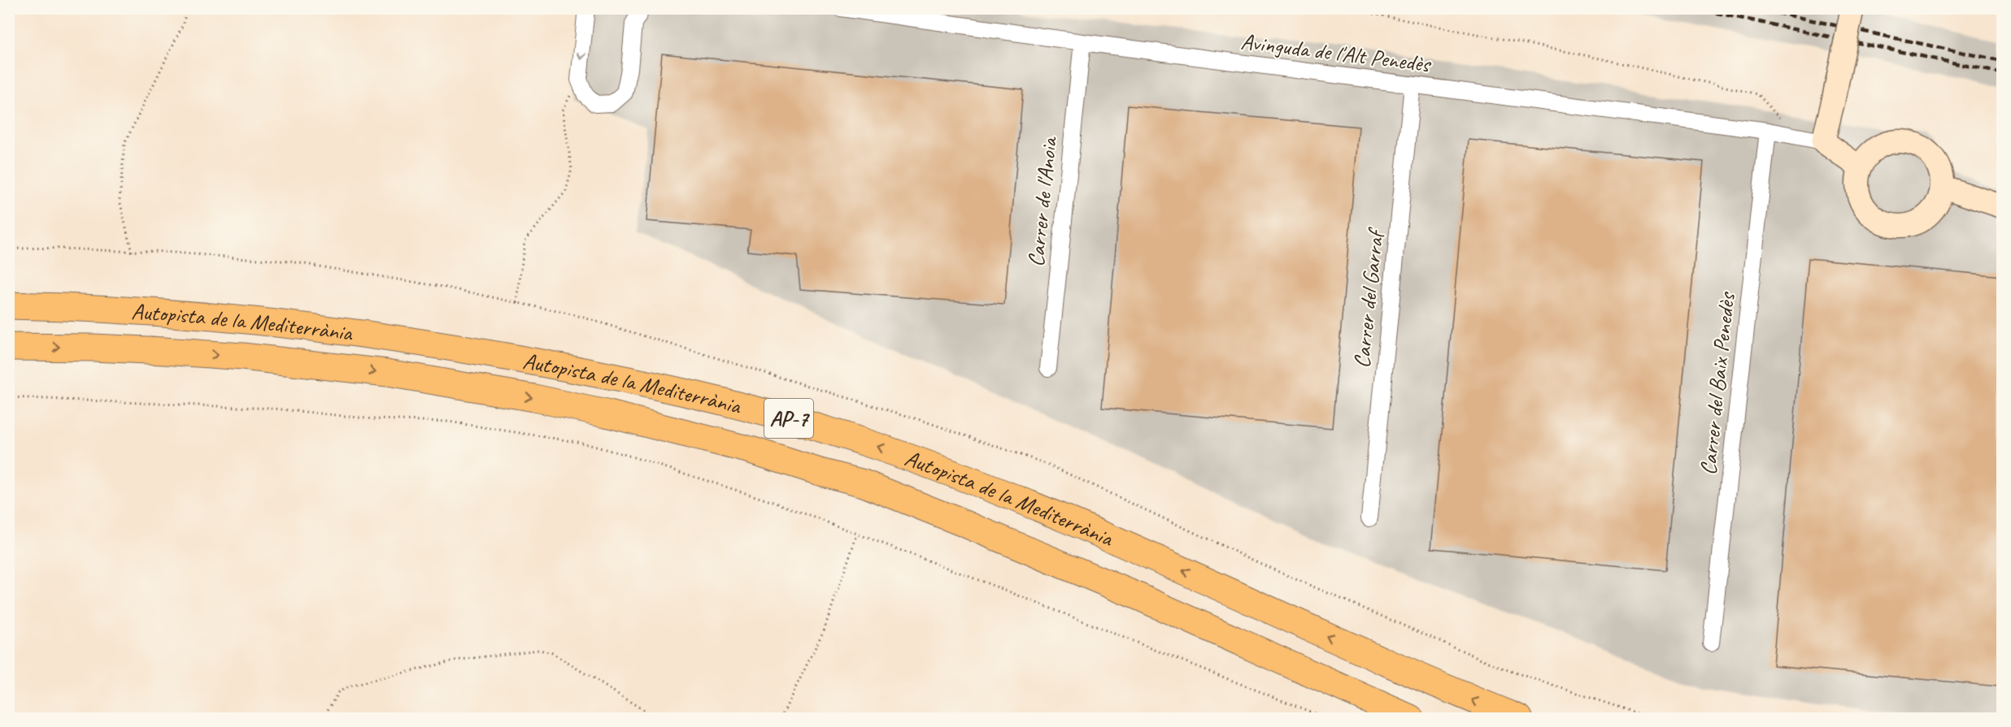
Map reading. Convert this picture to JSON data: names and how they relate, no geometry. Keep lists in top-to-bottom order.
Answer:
{
  "streets": {
    "highway": ["Autopista de la Mediterrània", "AP-7"],
    "street": [
      "Avinguda de l'Alt Penedès",
      "Carrer de l'Anoia",
      "Carrer del Garraf",
      "Carrer del Baix Penedès"
    ]
  },
  "crossings": [
    ["Avinguda de l'Alt Penedès", "Carrer de l'Anoia"],
    ["Avinguda de l'Alt Penedès", "Carrer del Garraf"],
    ["Avinguda de l'Alt Penedès", "Carrer del Baix Penedès"]
  ]
}
